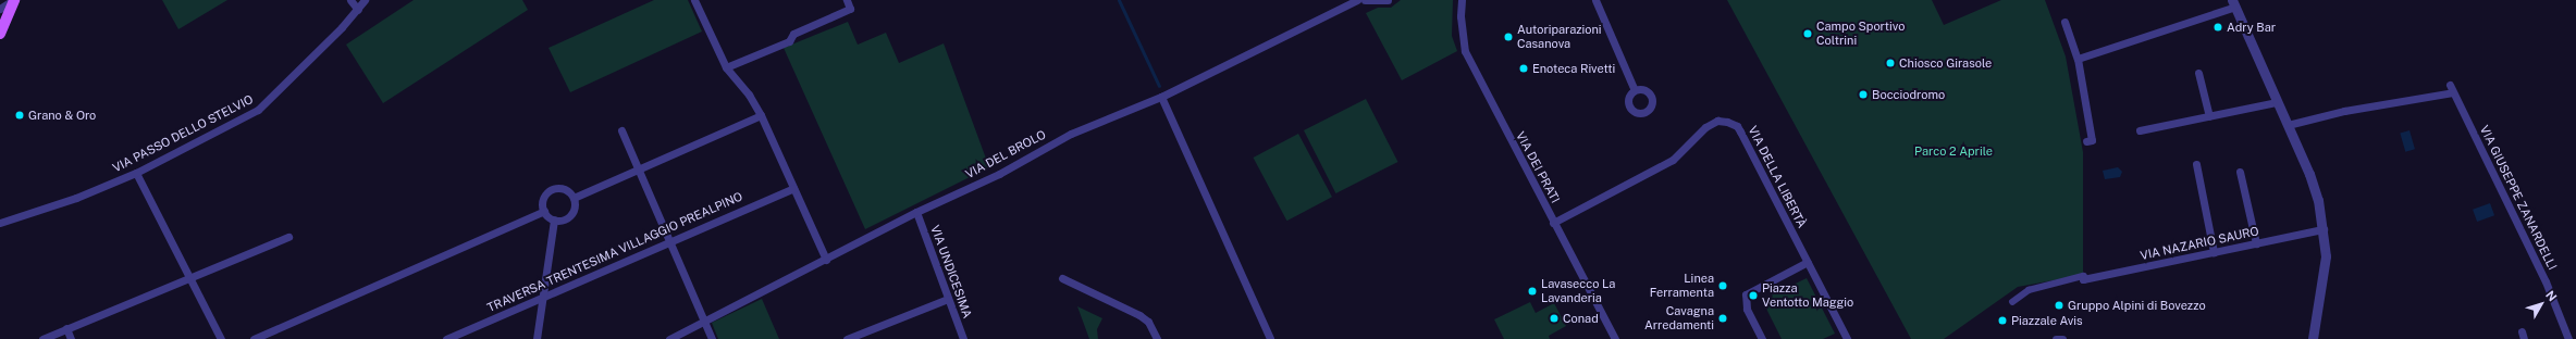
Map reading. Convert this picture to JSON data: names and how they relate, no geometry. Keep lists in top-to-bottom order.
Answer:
{
  "streets": {
    "street": [
      "VIA PASSO DELLO STELVIO",
      "VIA DEL BROLO",
      "VIA DEI PRATI",
      "VIA DELLA LIBERTÀ",
      "VIA GIUSEPPE ZANARDELLI",
      "VIA NAZARIO SAURO",
      "TRAVERSA TRENTESIMA VILLAGGIO PREALPINO",
      "VIA UNDICESIMA"
    ]
  },
  "crossings": [
    ["VIA DEL BROLO", "VIA UNDICESIMA"],
    ["VIA DEI PRATI", "VIA DELLA LIBERTÀ"]
  ],
  "parks": ["Parco 2 Aprile"],
  "places": [
    "Adry Bar",
    "Campo Sportivo Coltrini",
    "Autoriparazioni Casanova",
    "Chiosco Girasole",
    "Enoteca Rivetti",
    "Bocciodromo",
    "Grano & Oro",
    "Linea Ferramenta",
    "Lavasecco La Lavanderia",
    "Piazza Ventotto Maggio",
    "Gruppo Alpini di Bovezzo",
    "Conad",
    "Cavagna Arredamenti",
    "Piazzale Avis"
  ],
  "north": "top right"
}
